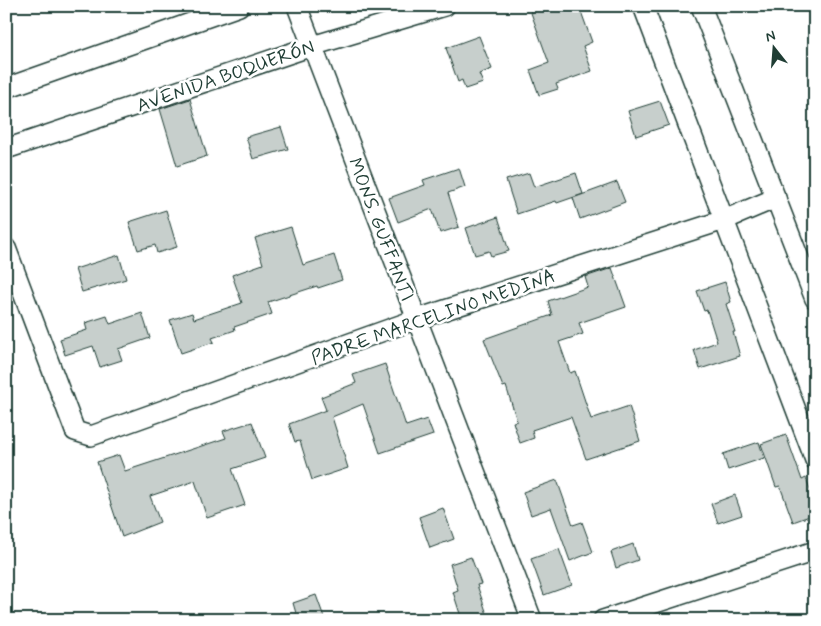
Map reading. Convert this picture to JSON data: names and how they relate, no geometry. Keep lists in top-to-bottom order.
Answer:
{
  "streets": {
    "street": ["AVENIDA BOQUERÓN", "MONS. GUFFANTI", "PADRE MARCELINO MEDINA"]
  },
  "crossings": [
    ["AVENIDA BOQUERÓN", "MONS. GUFFANTI"],
    ["MONS. GUFFANTI", "PADRE MARCELINO MEDINA"]
  ],
  "north": "top"
}
